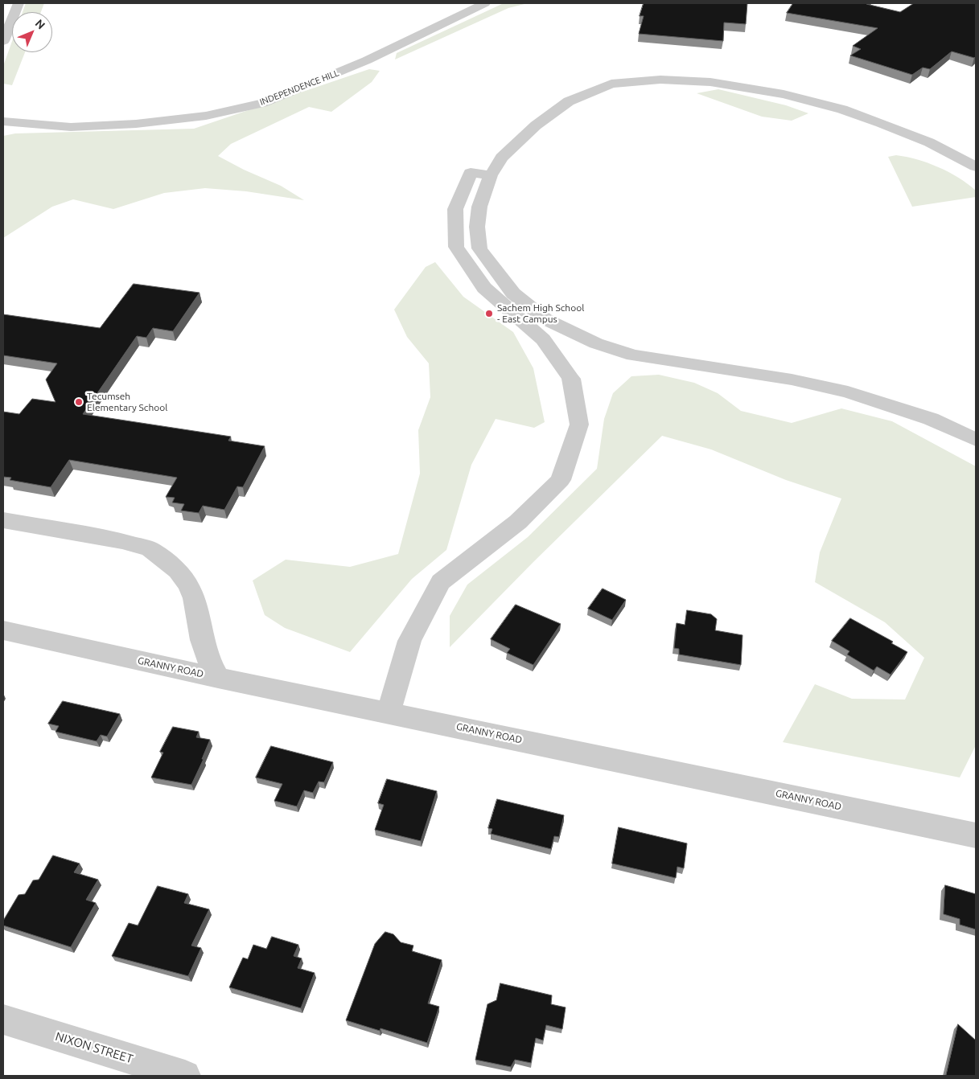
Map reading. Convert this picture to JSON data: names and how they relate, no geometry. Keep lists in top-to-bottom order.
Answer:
{
  "streets": {
    "street": ["INDEPENDENCE HILL", "GRANNY ROAD", "NIXON STREET"]
  },
  "places": ["Sachem High School - East Campus", "Tecumseh Elementary School"],
  "north": "top right"
}
